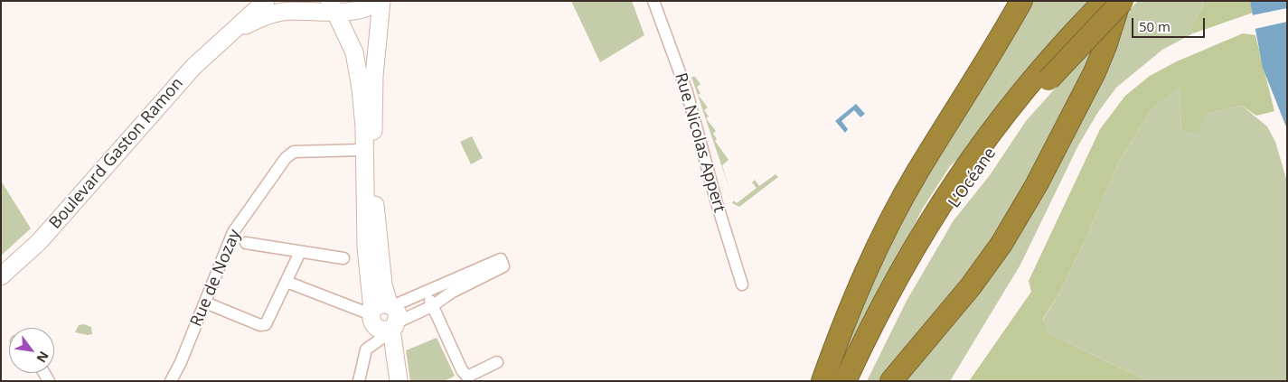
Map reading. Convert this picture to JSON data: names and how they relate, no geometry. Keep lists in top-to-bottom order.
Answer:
{
  "streets": {
    "highway": ["L’Océane"],
    "main road": ["Boulevard Gaston Ramon"],
    "street": ["Rue Nicolas Appert", "Rue de Nozay"]
  },
  "scale_bar": "50 m",
  "north": "bottom right"
}
